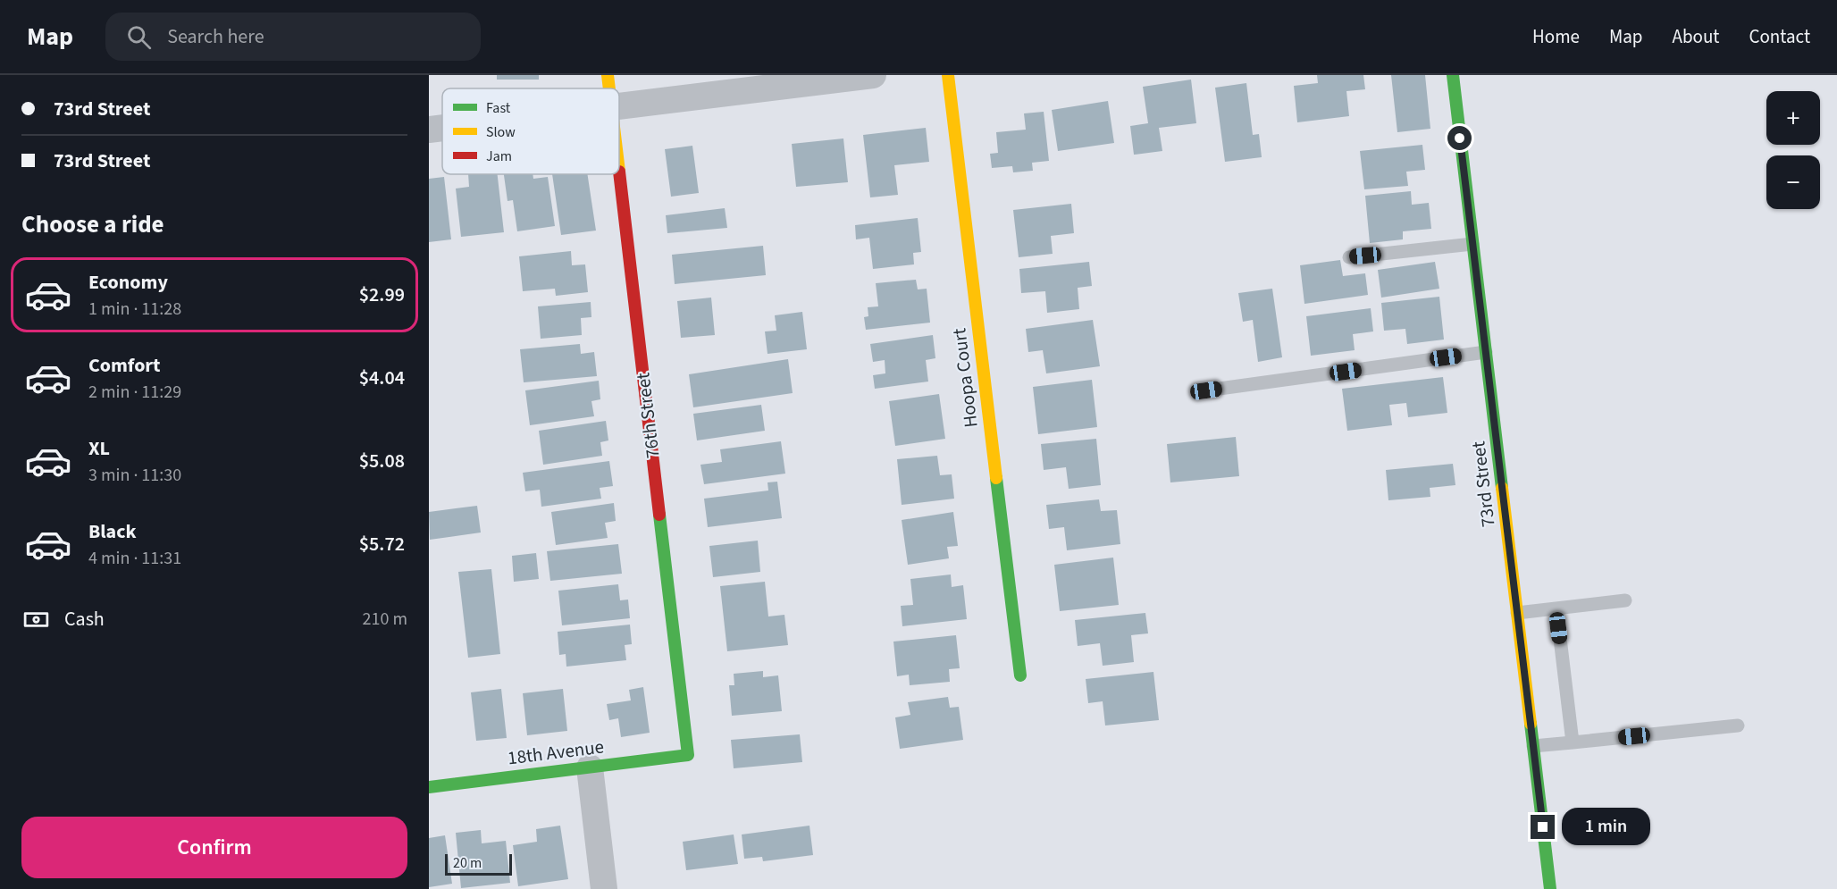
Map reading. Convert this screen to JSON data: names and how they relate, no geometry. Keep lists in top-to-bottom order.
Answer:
{
  "streets": {
    "street": [
      "Hoopa Court",
      "76th Street",
      "73rd Street",
      "18th Avenue"
    ]
  },
  "crossings": [
    ["76th Street", "18th Avenue"]
  ],
  "legend": ["Fast", "Slow", "Jam"],
  "scale_bar": "20 m",
  "page": {
    "header": "Map",
    "search": "Search here",
    "nav": [
      "Home",
      "Map",
      "About",
      "Contact"
    ],
    "banner": ["73rd Street", "73rd Street"],
    "map_buttons": ["+", "−"],
    "heading": "Choose a ride",
    "list": [
      {
        "name": "Economy",
        "note": "1 min · 11:28",
        "value": "$2.99"
      },
      {
        "name": "Comfort",
        "note": "2 min · 11:29",
        "value": "$4.04"
      },
      {
        "name": "XL",
        "note": "3 min · 11:30",
        "value": "$5.08"
      },
      {
        "name": "Black",
        "note": "4 min · 11:31",
        "value": "$5.72"
      }
    ],
    "pay": ["Cash", "210 m"],
    "buttons": "Confirm",
    "bubble": "1 min",
    "scale": "20 m"
  }
}
